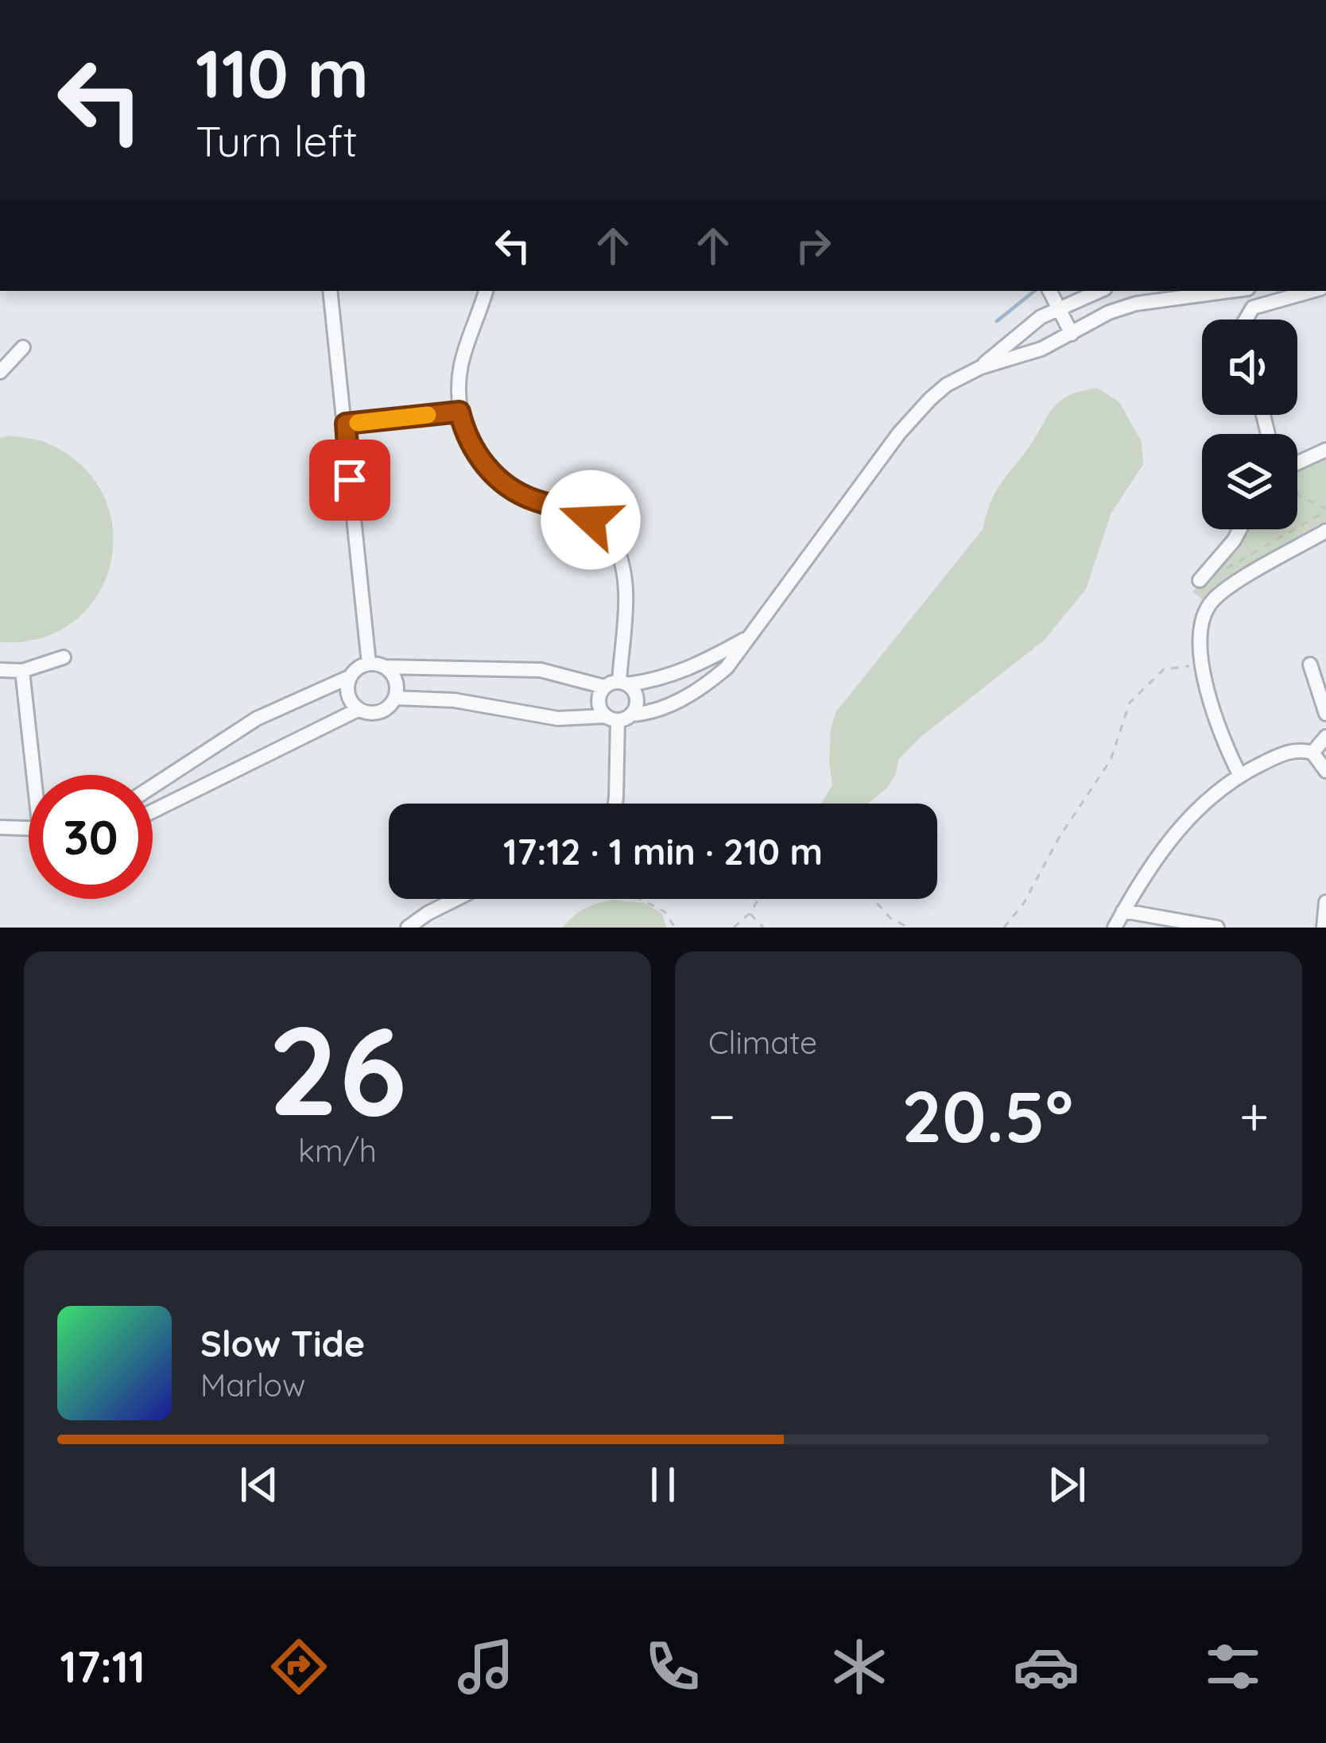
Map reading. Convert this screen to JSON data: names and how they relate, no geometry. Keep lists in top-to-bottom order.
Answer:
{
  "page": {
    "turn": ["110 m", "Turn left"],
    "limit": "30",
    "trip": "17:12 · 1 min · 210 m",
    "tile": [
      ["26", "km/h"],
      "Climate"
    ],
    "heat": ["−", "20.5°", "+"],
    "song": ["Slow Tide", "Marlow"],
    "tabs": "17:11"
  }
}
